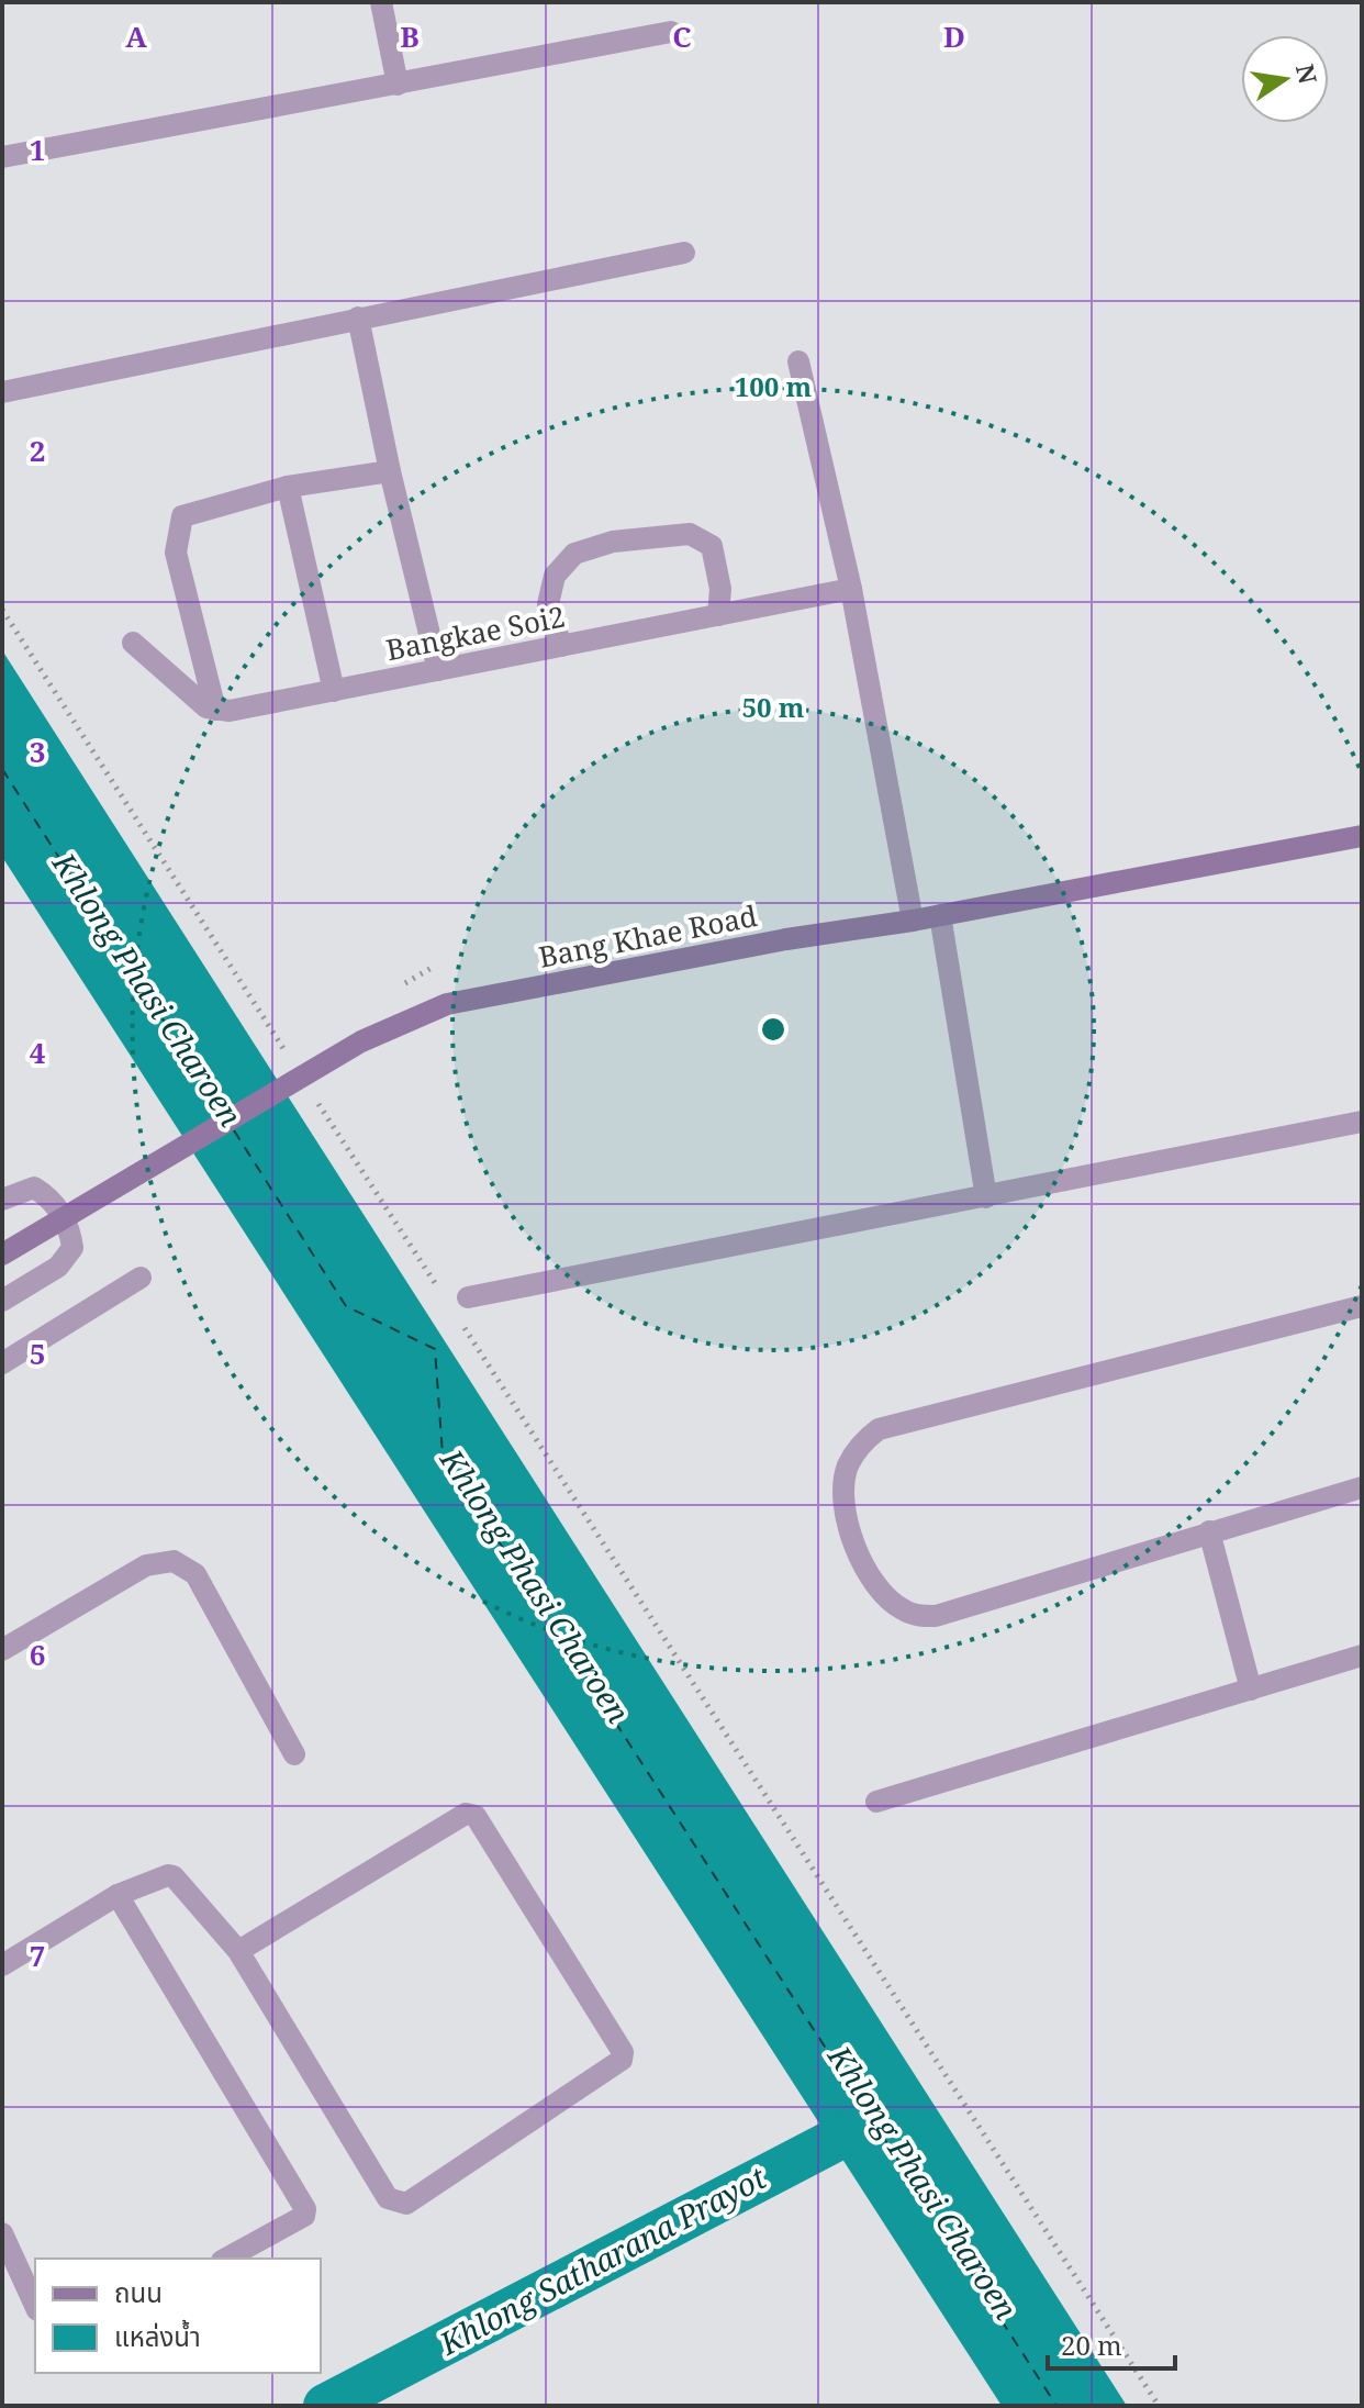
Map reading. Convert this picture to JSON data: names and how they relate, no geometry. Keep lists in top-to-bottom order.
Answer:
{
  "streets": {
    "main road": ["Bang Khae Road"],
    "street": ["Bangkae Soi2"]
  },
  "water": ["Khlong Phasi Charoen", "Khlong Satharana Prayot"],
  "legend": ["ถนน", "แหล่งน้ำ"],
  "scale_bar": "20 m",
  "north": "right",
  "grid": {
    "columns": [
      "A",
      "B",
      "C",
      "D"
    ],
    "rows": [
      "1",
      "2",
      "3",
      "4",
      "5",
      "6",
      "7"
    ]
  },
  "rings": ["100 m", "50 m"]
}
